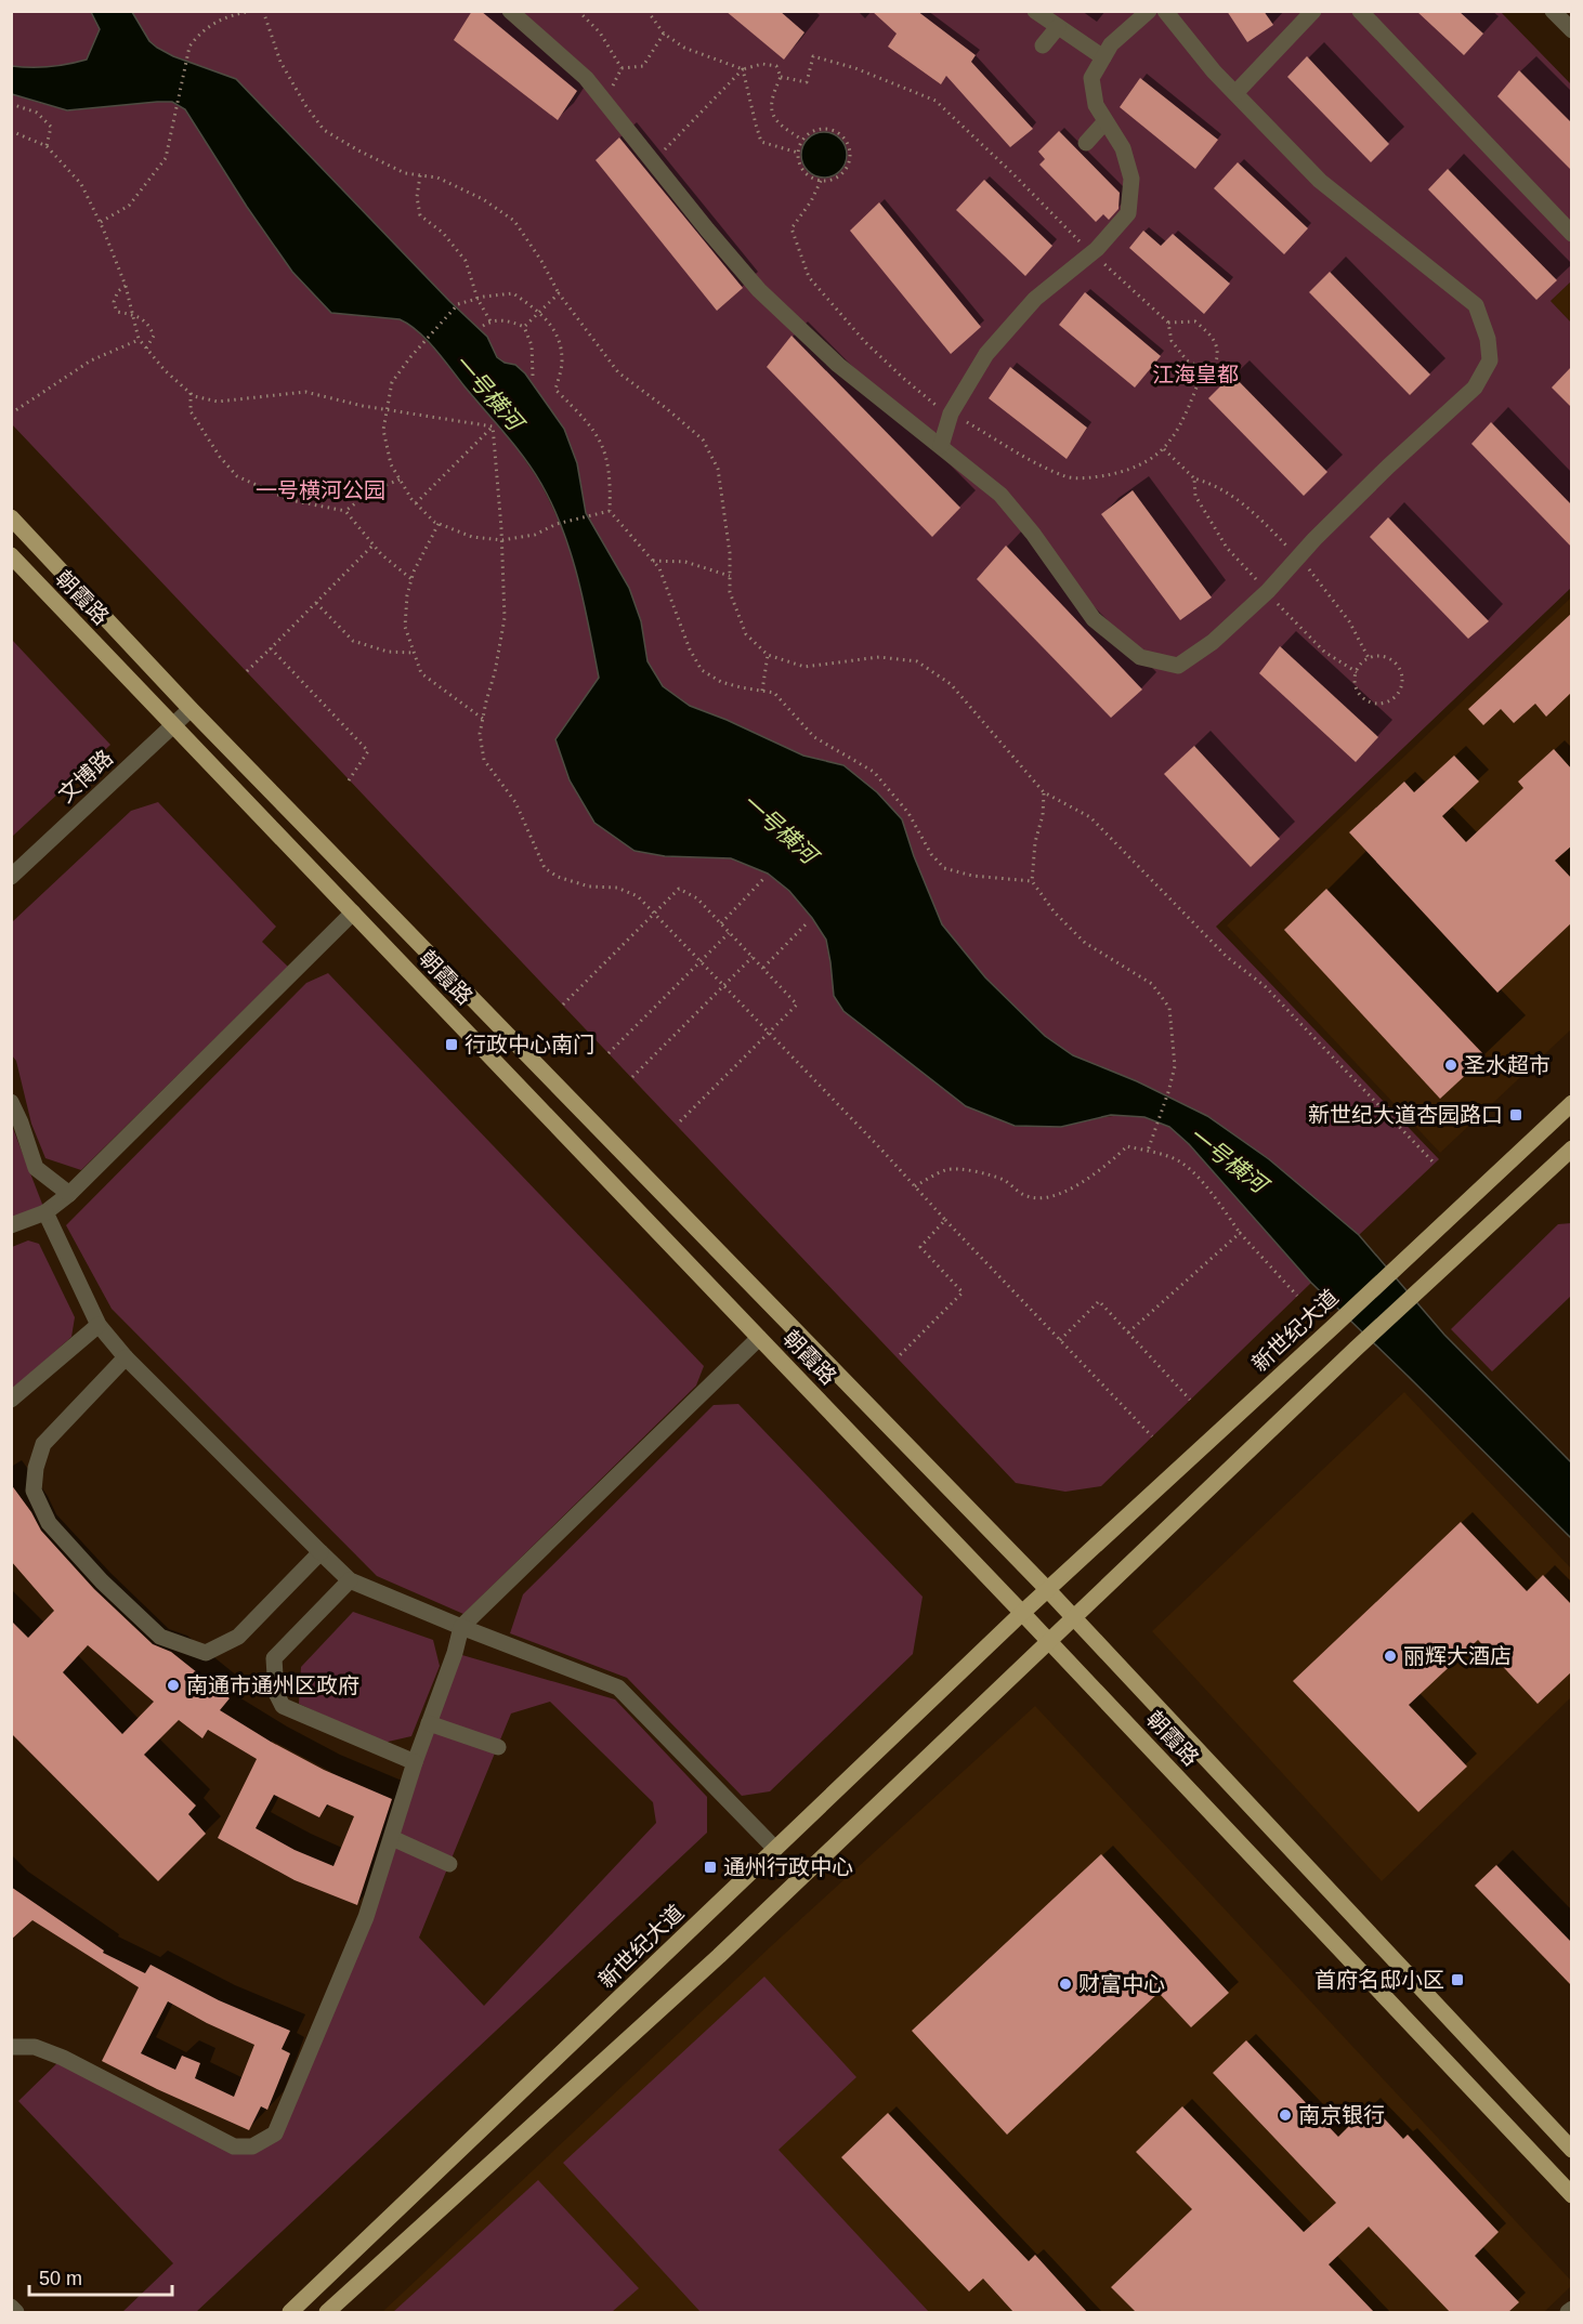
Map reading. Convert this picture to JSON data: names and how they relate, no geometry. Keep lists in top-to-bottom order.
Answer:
{
  "streets": {
    "main road": ["朝霞路", "新世纪大道"],
    "street": ["文博路"]
  },
  "crossings": [
    ["朝霞路", "文博路"],
    ["朝霞路", "新世纪大道"]
  ],
  "water": ["一号横河"],
  "parks": ["江海皇都", "一号横河公园"],
  "places": {
    "transit": [
      "行政中心南门",
      "新世纪大道杏园路口",
      "通州行政中心",
      "首府名邸小区"
    ],
    "other": [
      "圣水超市",
      "丽辉大酒店",
      "南通市通州区政府",
      "财富中心",
      "南京银行"
    ]
  },
  "scale_bar": "50 m"
}
